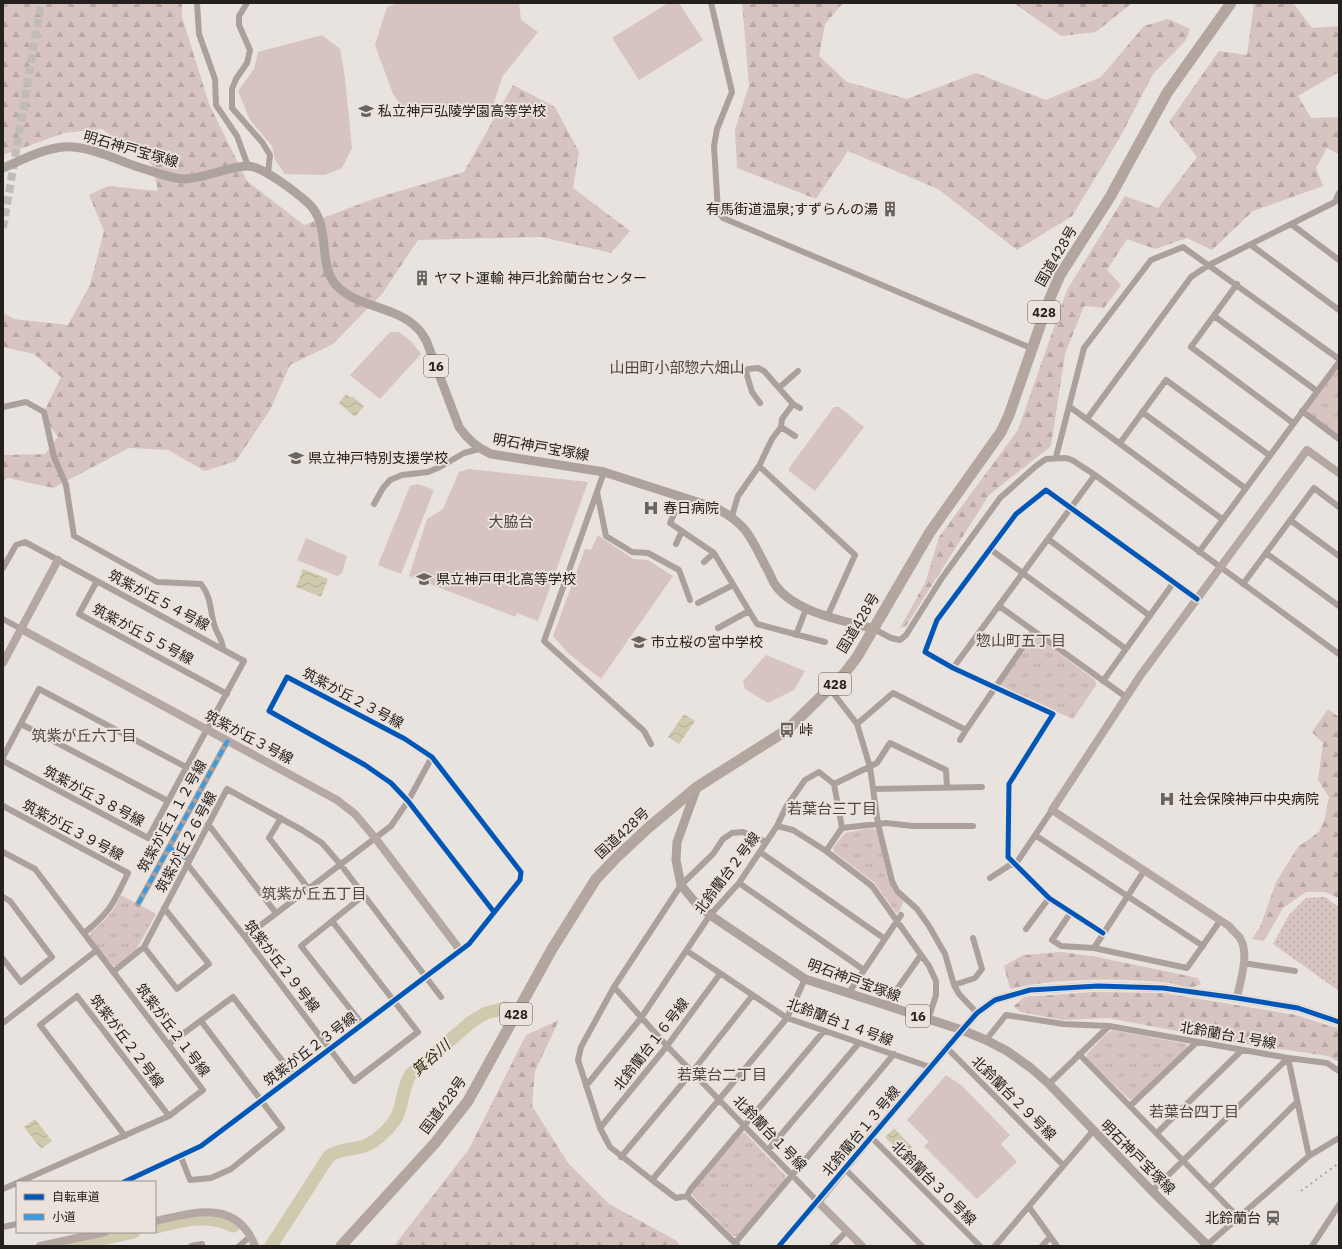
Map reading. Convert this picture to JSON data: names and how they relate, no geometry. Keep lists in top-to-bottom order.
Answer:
{
  "streets": {
    "highway": ["国道428号", "428"],
    "main road": ["明石神戸宝塚線", "16"],
    "street": [
      "筑紫が丘５４号線",
      "筑紫が丘５５号線",
      "筑紫が丘２３号線",
      "筑紫が丘３号線",
      "筑紫が丘３８号線",
      "筑紫が丘１１２号線",
      "筑紫が丘３９号線",
      "筑紫が丘２６号線",
      "北鈴蘭台２号線",
      "筑紫が丘２９号線",
      "北鈴蘭台１４号線",
      "筑紫が丘２１号線",
      "北鈴蘭台１号線",
      "筑紫が丘２２号線",
      "北鈴蘭台１６号線",
      "北鈴蘭台２９号線",
      "北鈴蘭台１３号線",
      "北鈴蘭台３０号線"
    ]
  },
  "crossings": [
    ["明石神戸宝塚線", "国道428号"],
    ["明石神戸宝塚線", "北鈴蘭台２号線"],
    ["明石神戸宝塚線", "北鈴蘭台１号線"],
    ["明石神戸宝塚線", "北鈴蘭台１３号線"],
    ["筑紫が丘５４号線", "筑紫が丘５５号線"],
    ["筑紫が丘５４号線", "筑紫が丘３号線"],
    ["筑紫が丘５４号線", "筑紫が丘３８号線"],
    ["筑紫が丘２３号線", "筑紫が丘３号線"],
    ["筑紫が丘２３号線", "筑紫が丘２６号線"],
    ["筑紫が丘２３号線", "筑紫が丘２９号線"],
    ["筑紫が丘３号線", "筑紫が丘３８号線"],
    ["筑紫が丘３号線", "筑紫が丘１１２号線"],
    ["筑紫が丘３９号線", "筑紫が丘２１号線"],
    ["筑紫が丘２６号線", "筑紫が丘２９号線"],
    ["筑紫が丘２６号線", "筑紫が丘２１号線"],
    ["北鈴蘭台２号線", "北鈴蘭台１４号線"],
    ["北鈴蘭台２号線", "北鈴蘭台１号線"],
    ["北鈴蘭台１４号線", "北鈴蘭台１６号線"],
    ["北鈴蘭台１４号線", "北鈴蘭台１３号線"],
    ["筑紫が丘２１号線", "筑紫が丘２２号線"],
    ["北鈴蘭台１号線", "北鈴蘭台１６号線"],
    ["北鈴蘭台１号線", "北鈴蘭台１３号線"],
    ["北鈴蘭台２９号線", "北鈴蘭台１３号線"],
    ["北鈴蘭台１３号線", "北鈴蘭台３０号線"]
  ],
  "districts": [
    "山田町小部惣六畑山",
    "大脇台",
    "惣山町五丁目",
    "筑紫が丘六丁目",
    "若葉台三丁目",
    "筑紫が丘五丁目",
    "若葉台二丁目",
    "若葉台四丁目"
  ],
  "water": ["箕谷川"],
  "places": {
    "school or university": [
      "私立神戸弘陵学園高等学校",
      "県立神戸特別支援学校",
      "県立神戸甲北高等学校",
      "市立桜の宮中学校"
    ],
    "building": ["有馬街道温泉;すずらんの湯", "ヤマト運輸 神戸北鈴蘭台センター"],
    "hospital": ["春日病院", "社会保険神戸中央病院"],
    "bus stop": ["峠"],
    "station": ["北鈴蘭台"]
  },
  "legend": ["自転車道", "小道"]
}
